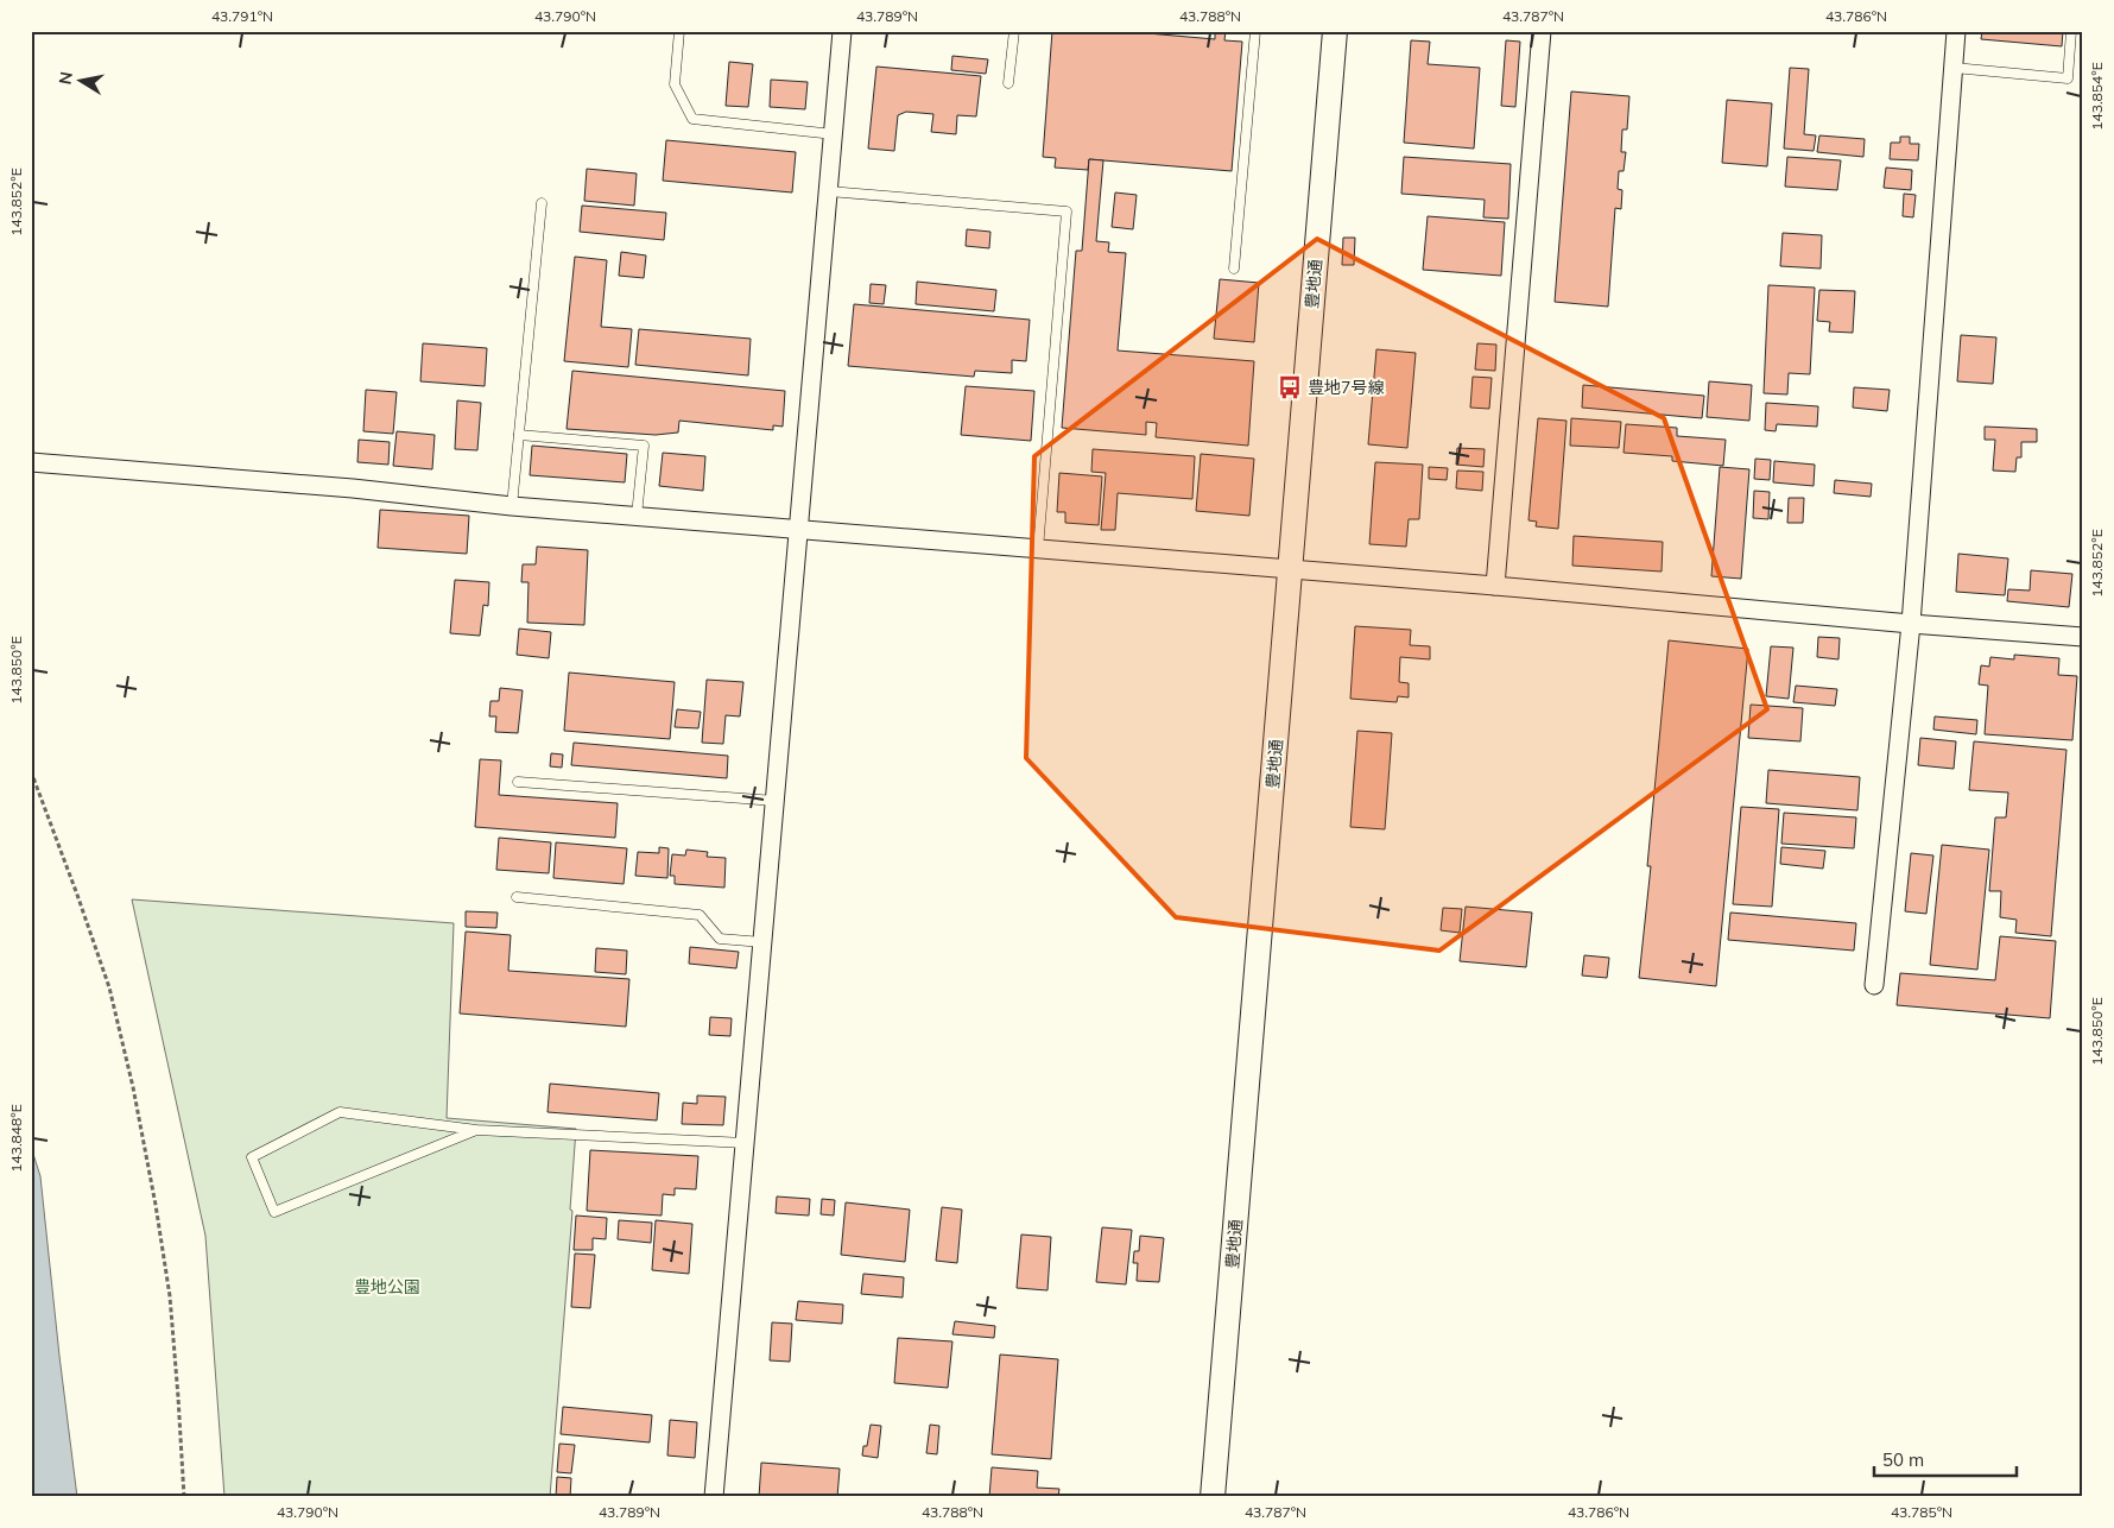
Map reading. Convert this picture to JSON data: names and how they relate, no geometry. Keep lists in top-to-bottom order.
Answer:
{
  "streets": {
    "main road": ["豊地通"]
  },
  "parks": ["豊地公園"],
  "places": {
    "bus stop": ["豊地7号線"]
  },
  "scale_bar": "50 m",
  "north": "left",
  "coordinates": [
    "43.791°N",
    "43.790°N",
    "43.789°N",
    "43.788°N",
    "43.787°N",
    "43.786°N",
    "143.854°E",
    "143.852°E",
    "143.850°E",
    "143.848°E",
    "43.785°N"
  ]
}
